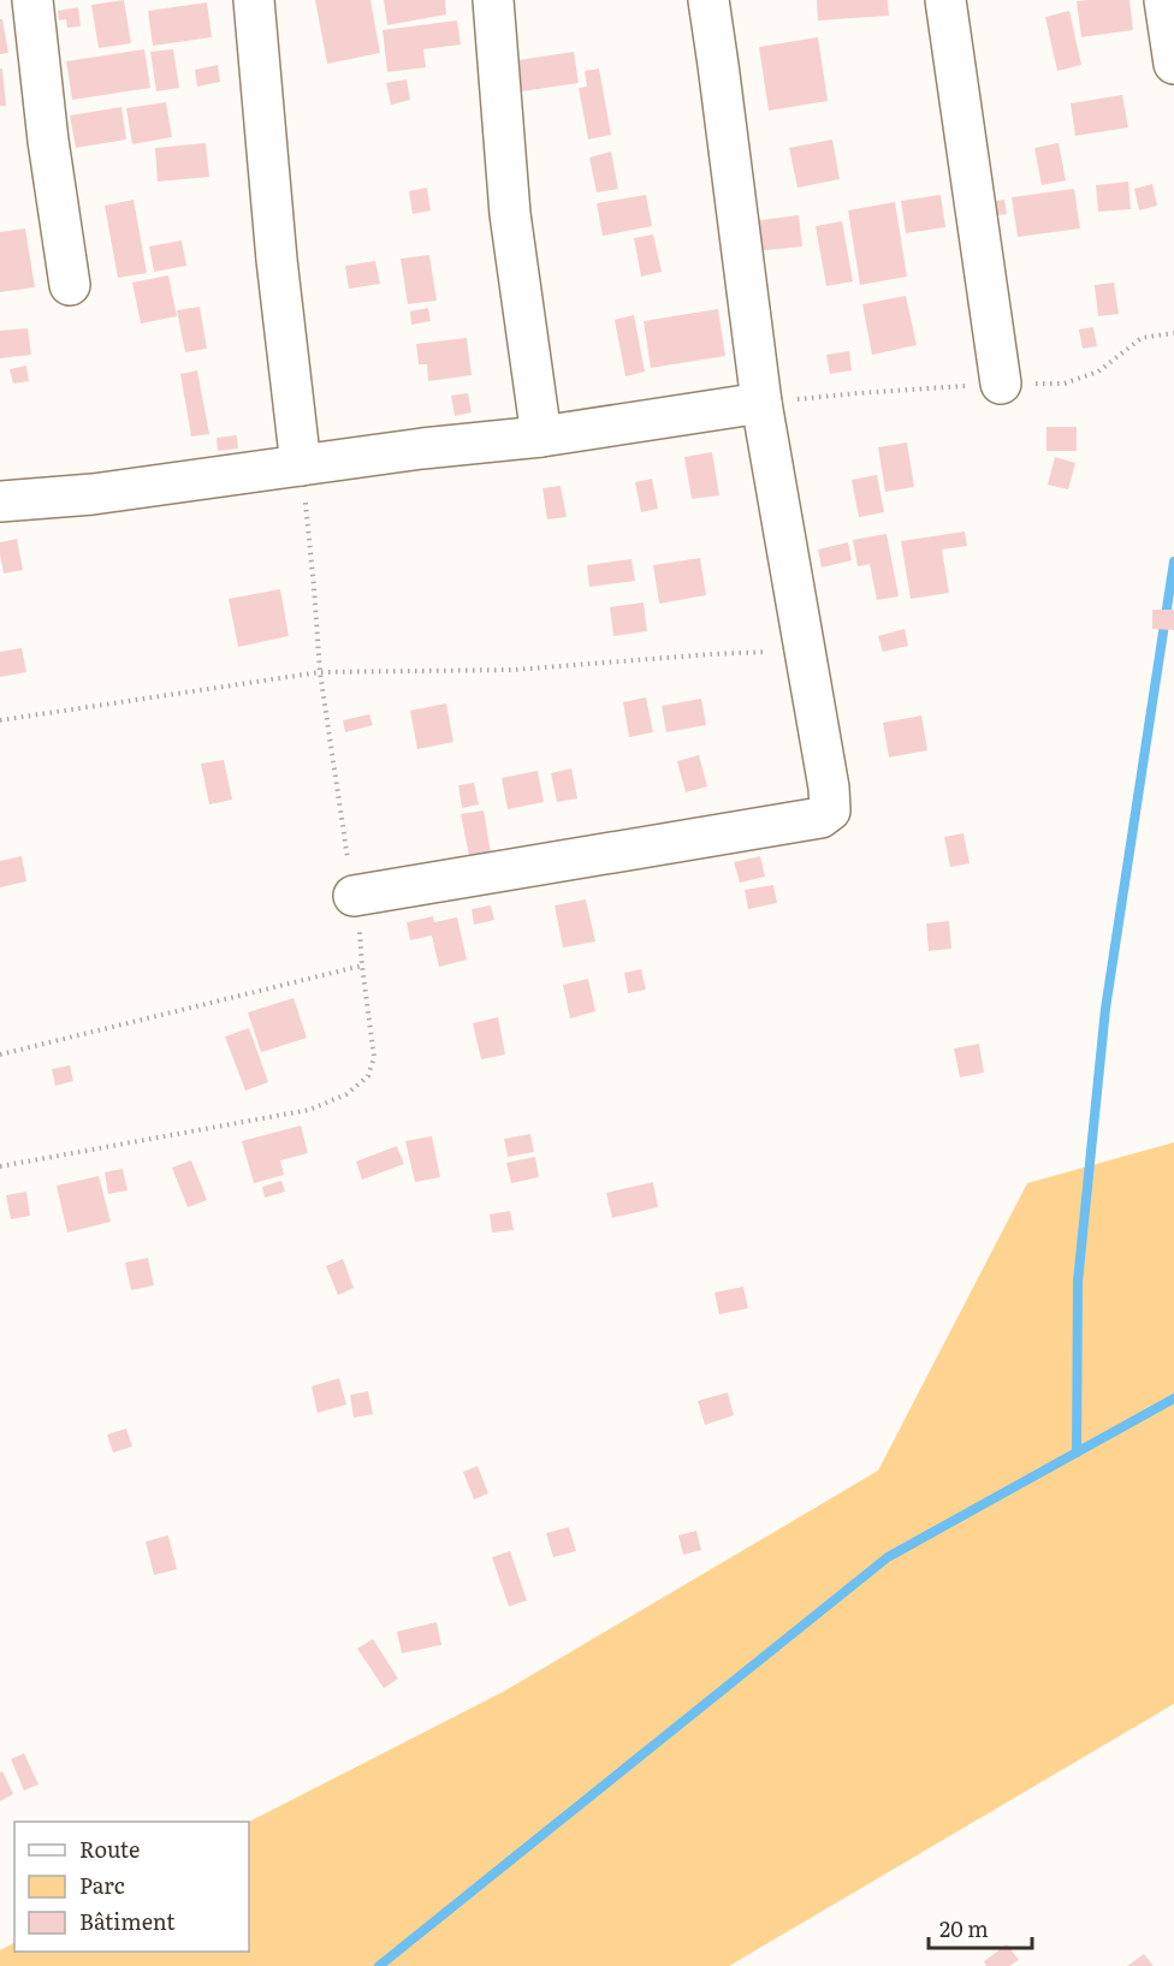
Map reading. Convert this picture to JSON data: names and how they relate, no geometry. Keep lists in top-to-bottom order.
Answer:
{
  "legend": ["Route", "Parc", "Bâtiment"],
  "scale_bar": "20 m"
}
